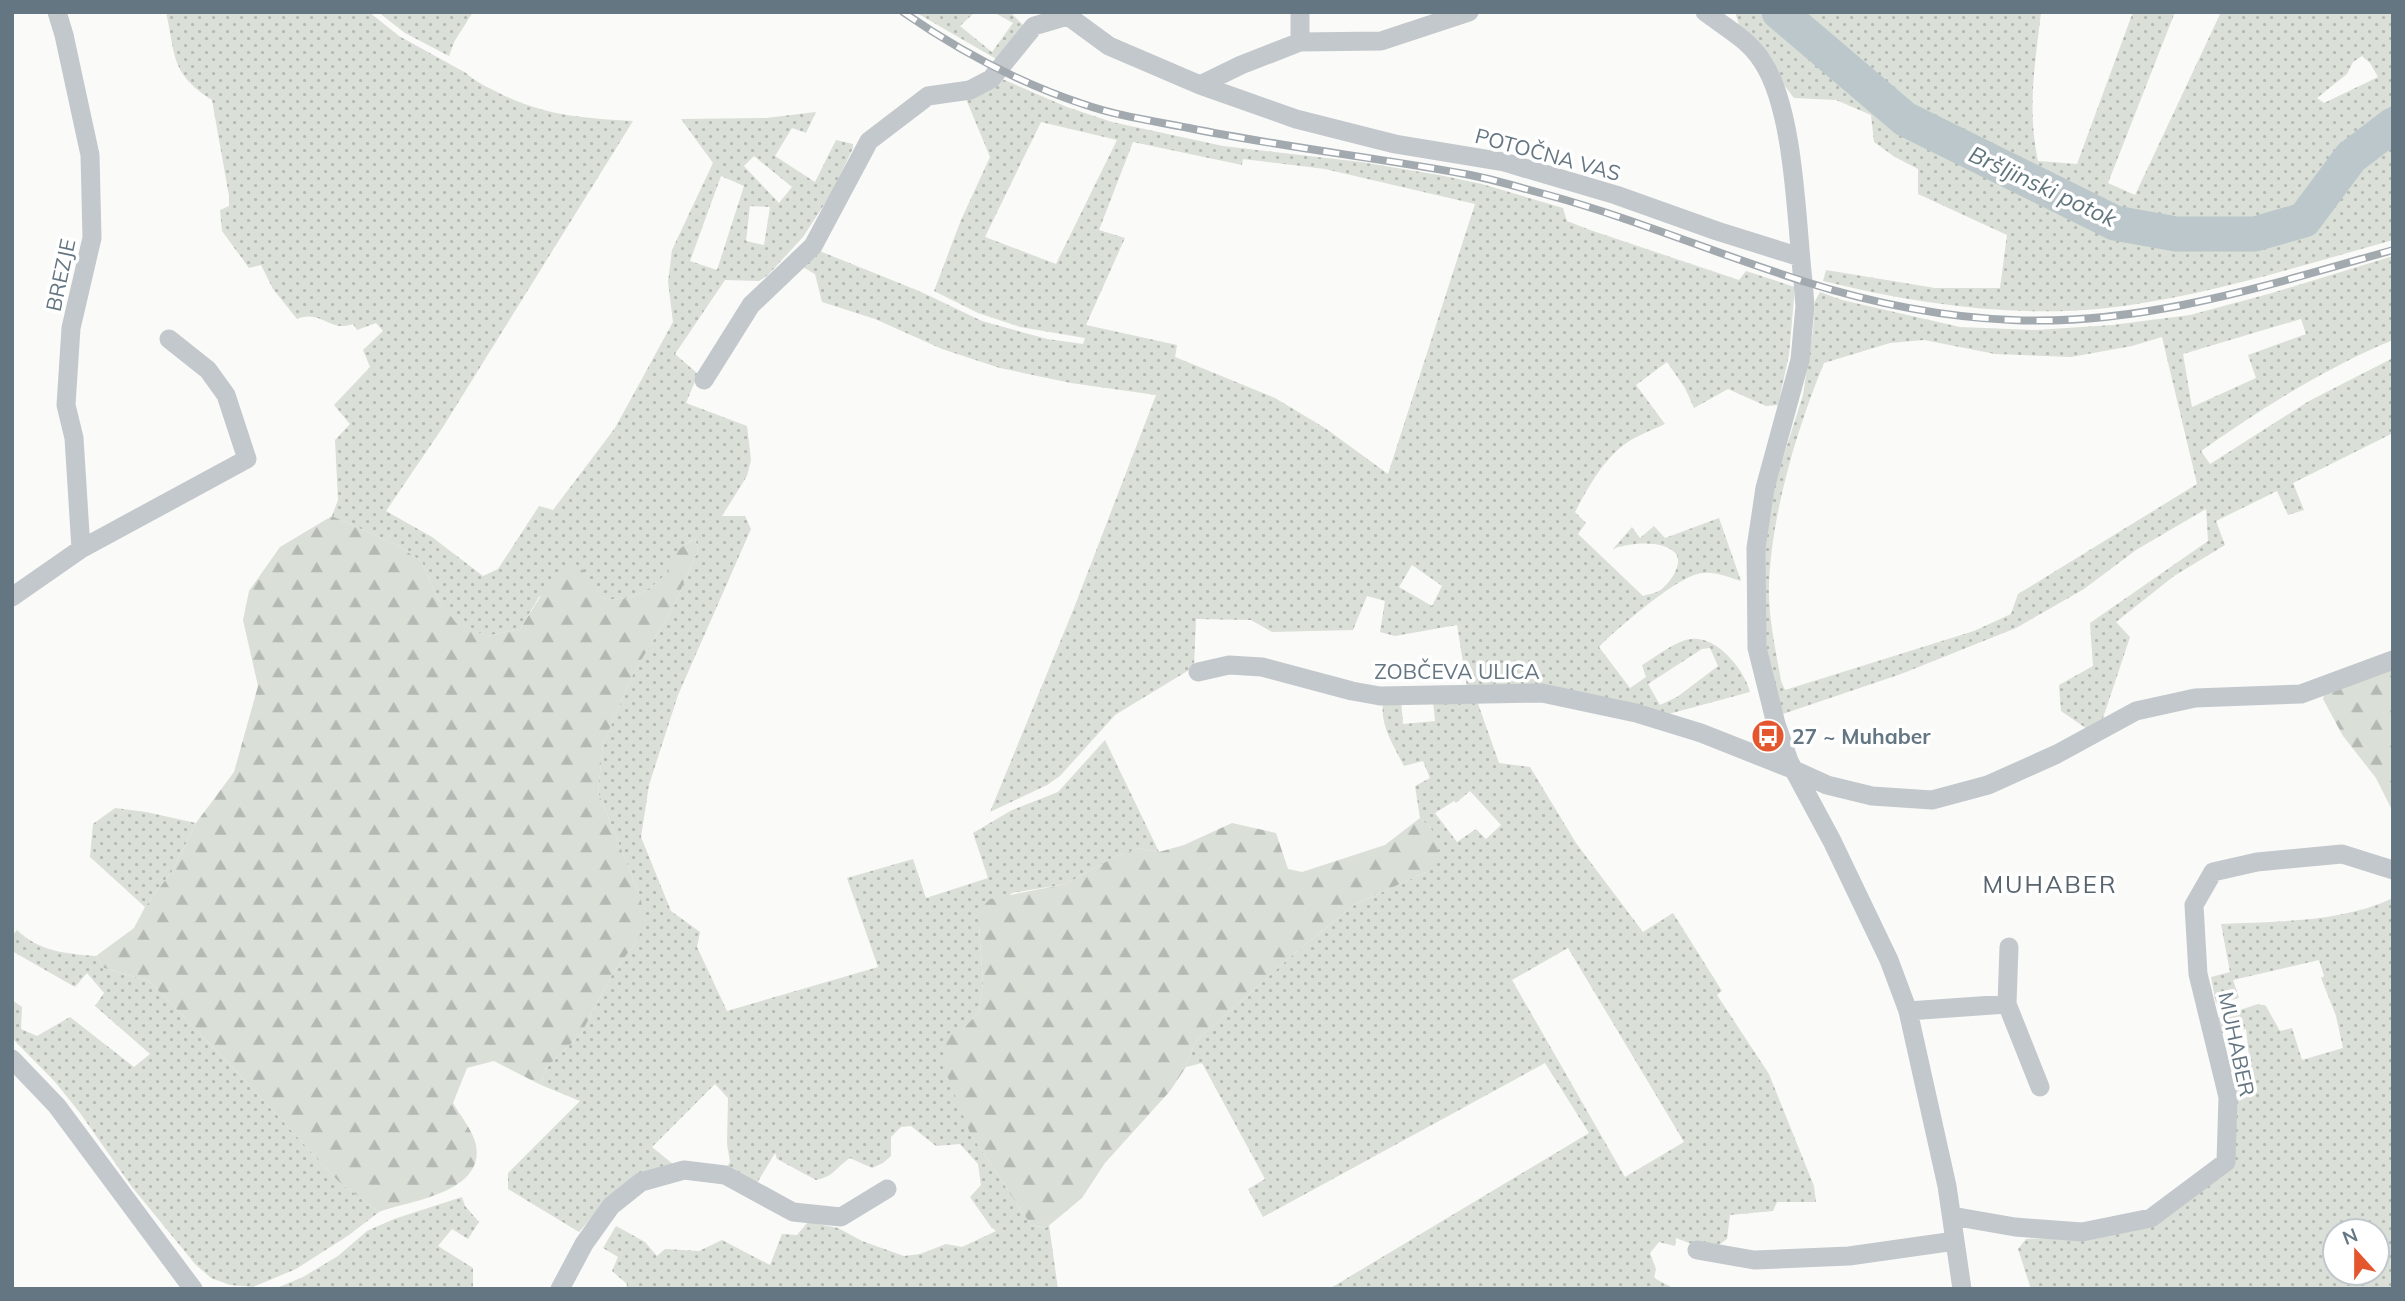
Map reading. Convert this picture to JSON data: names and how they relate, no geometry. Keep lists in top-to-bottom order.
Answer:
{
  "streets": {
    "street": [
      "POTOČNA VAS",
      "BREZJE",
      "ZOBČEVA ULICA",
      "MUHABER"
    ]
  },
  "districts": ["MUHABER"],
  "water": ["Bršljinski potok"],
  "places": {
    "bus stop": ["27 ~ Muhaber"]
  },
  "north": "top"
}
